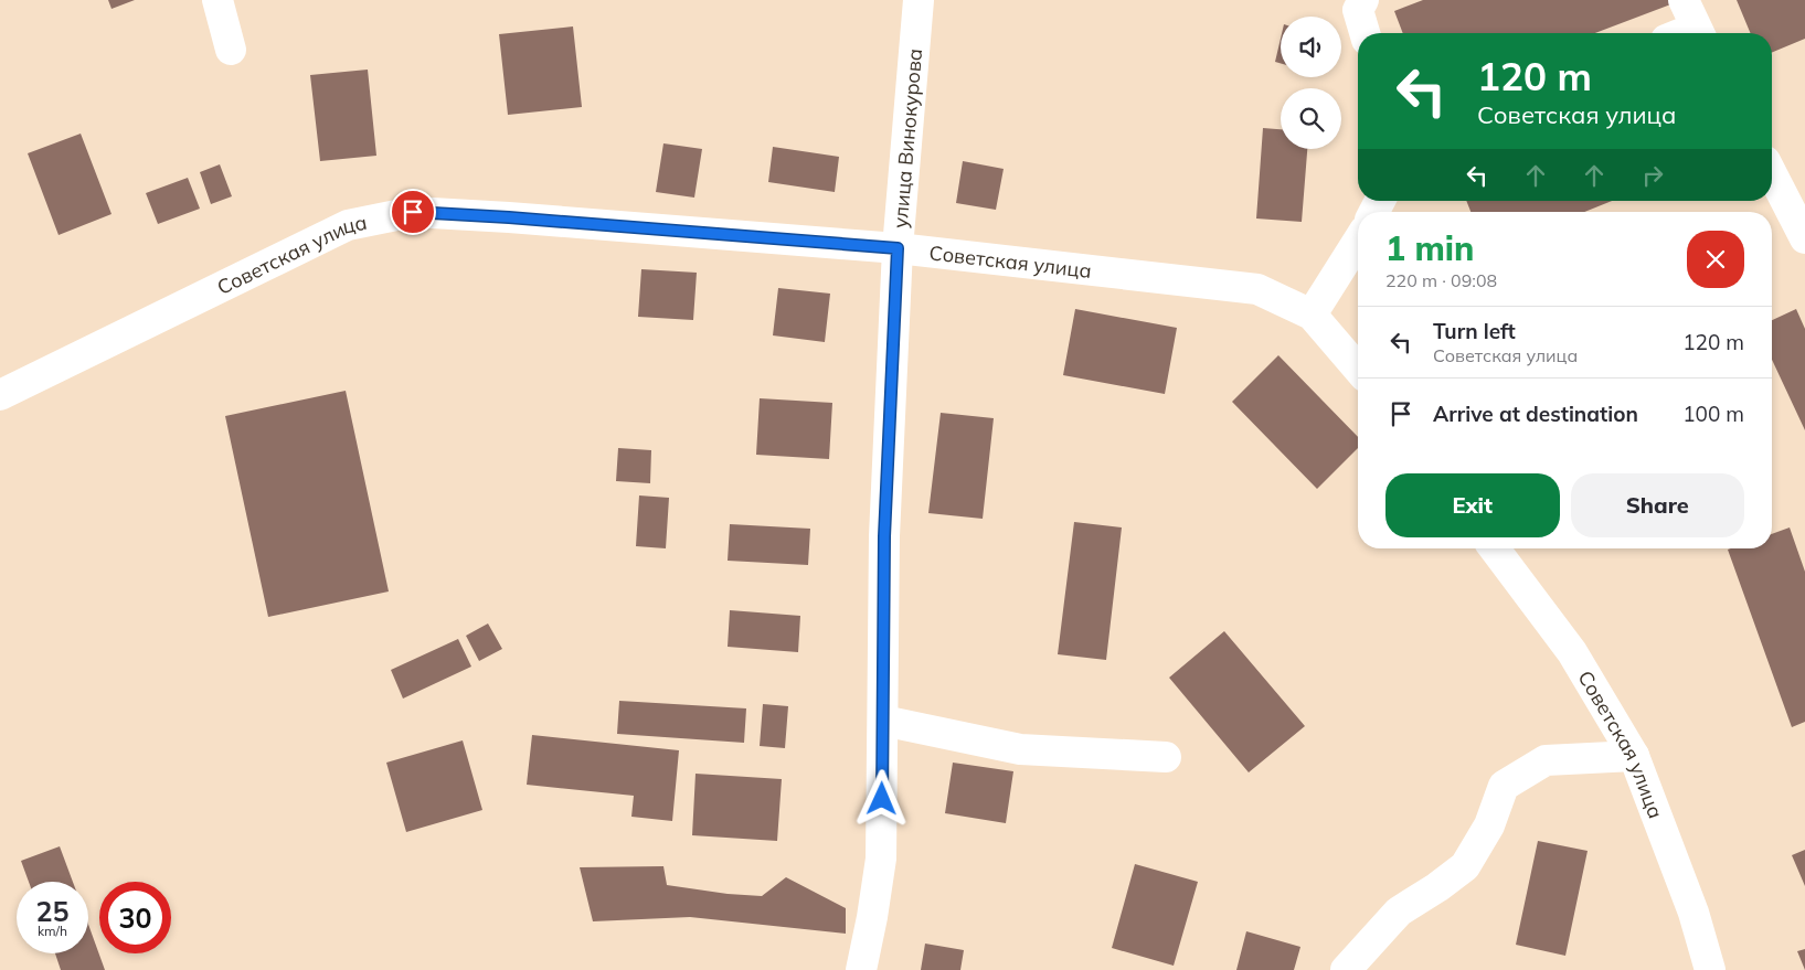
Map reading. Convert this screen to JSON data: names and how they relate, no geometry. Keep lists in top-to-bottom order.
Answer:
{
  "streets": {
    "street": ["улица Винокурова", "Советская улица"]
  },
  "crossings": [
    ["улица Винокурова", "Советская улица"]
  ],
  "page": {
    "turn": ["120 m", "Советская улица"],
    "heading": ["1 min", "220 m · 09:08"],
    "list": [
      {
        "name": "Turn left",
        "note": "Советская улица",
        "value": "120 m"
      },
      {
        "name": "Arrive at destination",
        "value": "100 m"
      }
    ],
    "buttons": ["Exit", "Share"],
    "speed": "25 km/h",
    "limit": "30"
  }
}
